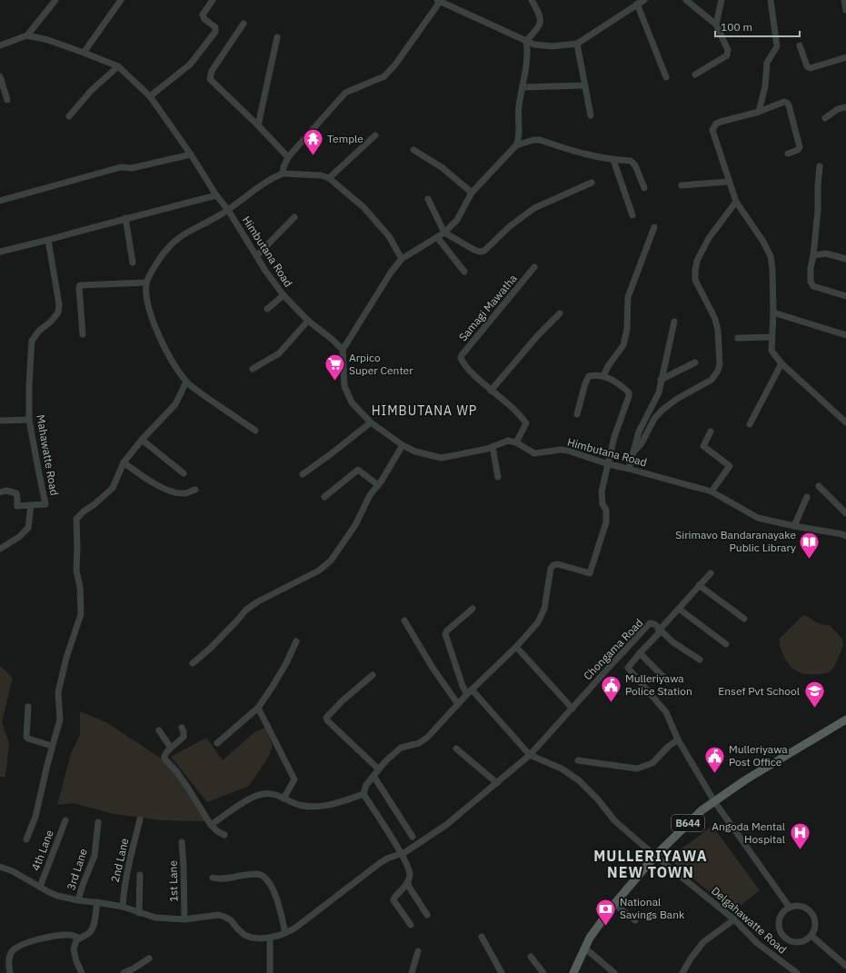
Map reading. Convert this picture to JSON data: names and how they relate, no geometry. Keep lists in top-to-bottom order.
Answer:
{
  "streets": {
    "main road": ["B644"],
    "street": [
      "Himbutana Road",
      "Samagi Mawatha",
      "Mahawatte Road",
      "Chongama Road",
      "4th Lane",
      "2nd Lane",
      "3rd Lane",
      "1st Lane",
      "Delgahawatte Road"
    ]
  },
  "crossings": [
    ["Himbutana Road", "Samagi Mawatha"],
    ["Chongama Road", "B644"],
    ["Chongama Road", "4th Lane"],
    ["Chongama Road", "2nd Lane"],
    ["Chongama Road", "3rd Lane"],
    ["Chongama Road", "1st Lane"],
    ["Chongama Road", "Delgahawatte Road"],
    ["B644", "Delgahawatte Road"]
  ],
  "districts": ["HIMBUTANA WP", "MULLERIYAWA NEW TOWN"],
  "places": {
    "temple": ["Temple"],
    "supermarket": ["Arpico Super Center"],
    "library": ["Sirimavo Bandaranayake Public Library"],
    "public building": ["Mulleriyawa Police Station", "Mulleriyawa Post Office"],
    "school or university": ["Ensef Pvt School"],
    "hospital": ["Angoda Mental Hospital"],
    "bank": ["National Savings Bank"]
  },
  "scale_bar": "100 m"
}
